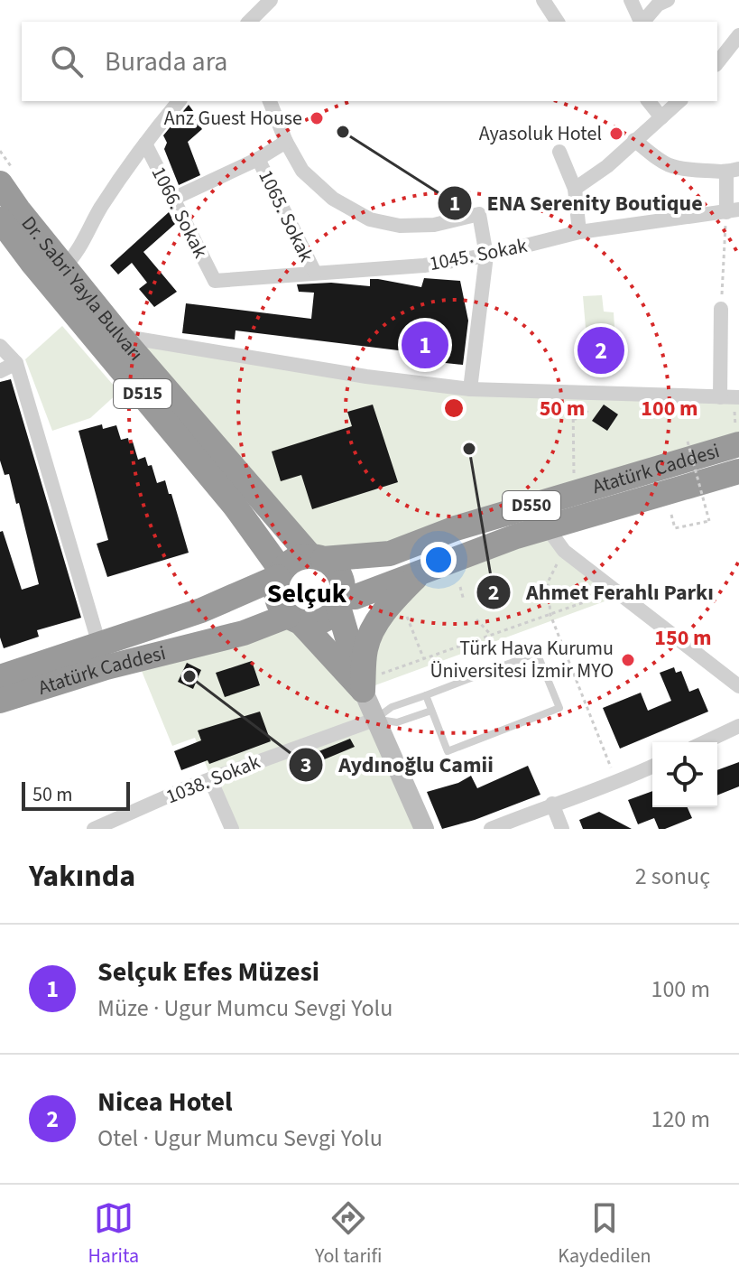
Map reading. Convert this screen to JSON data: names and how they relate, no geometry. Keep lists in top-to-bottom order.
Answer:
{
  "streets": {
    "highway": [
      "Dr. Sabri Yayla Bulvarı",
      "D515",
      "Atatürk Caddesi",
      "D550"
    ],
    "street": [
      "1066. Sokak",
      "1065. Sokak",
      "1045. Sokak",
      "1038. Sokak"
    ]
  },
  "crossings": [
    ["1066. Sokak", "1045. Sokak"],
    ["1065. Sokak", "1045. Sokak"],
    ["Dr. Sabri Yayla Bulvarı", "Atatürk Caddesi"]
  ],
  "districts": ["Selçuk"],
  "places": [
    "Anz Guest House",
    "ENA Serenity Boutique",
    "Ayasoluk Hotel",
    "Ahmet Ferahlı Parkı",
    "Türk Hava Kurumu Üniversitesi İzmir MYO",
    "Aydınoğlu Camii"
  ],
  "scale_bar": "50 m",
  "page": {
    "search": "Burada ara",
    "pins": ["1", "2"],
    "scale": "50 m",
    "heading": ["Yakında", "2 sonuç"],
    "list": [
      {
        "mark": "1",
        "name": "Selçuk Efes Müzesi",
        "note": "Müze · Ugur Mumcu Sevgi Yolu",
        "value": "100 m"
      },
      {
        "mark": "2",
        "name": "Nicea Hotel",
        "note": "Otel · Ugur Mumcu Sevgi Yolu",
        "value": "120 m"
      }
    ],
    "nav": ["Harita", "Yol tarifi", "Kaydedilen"]
  },
  "rings": ["50 m", "100 m", "150 m"]
}
